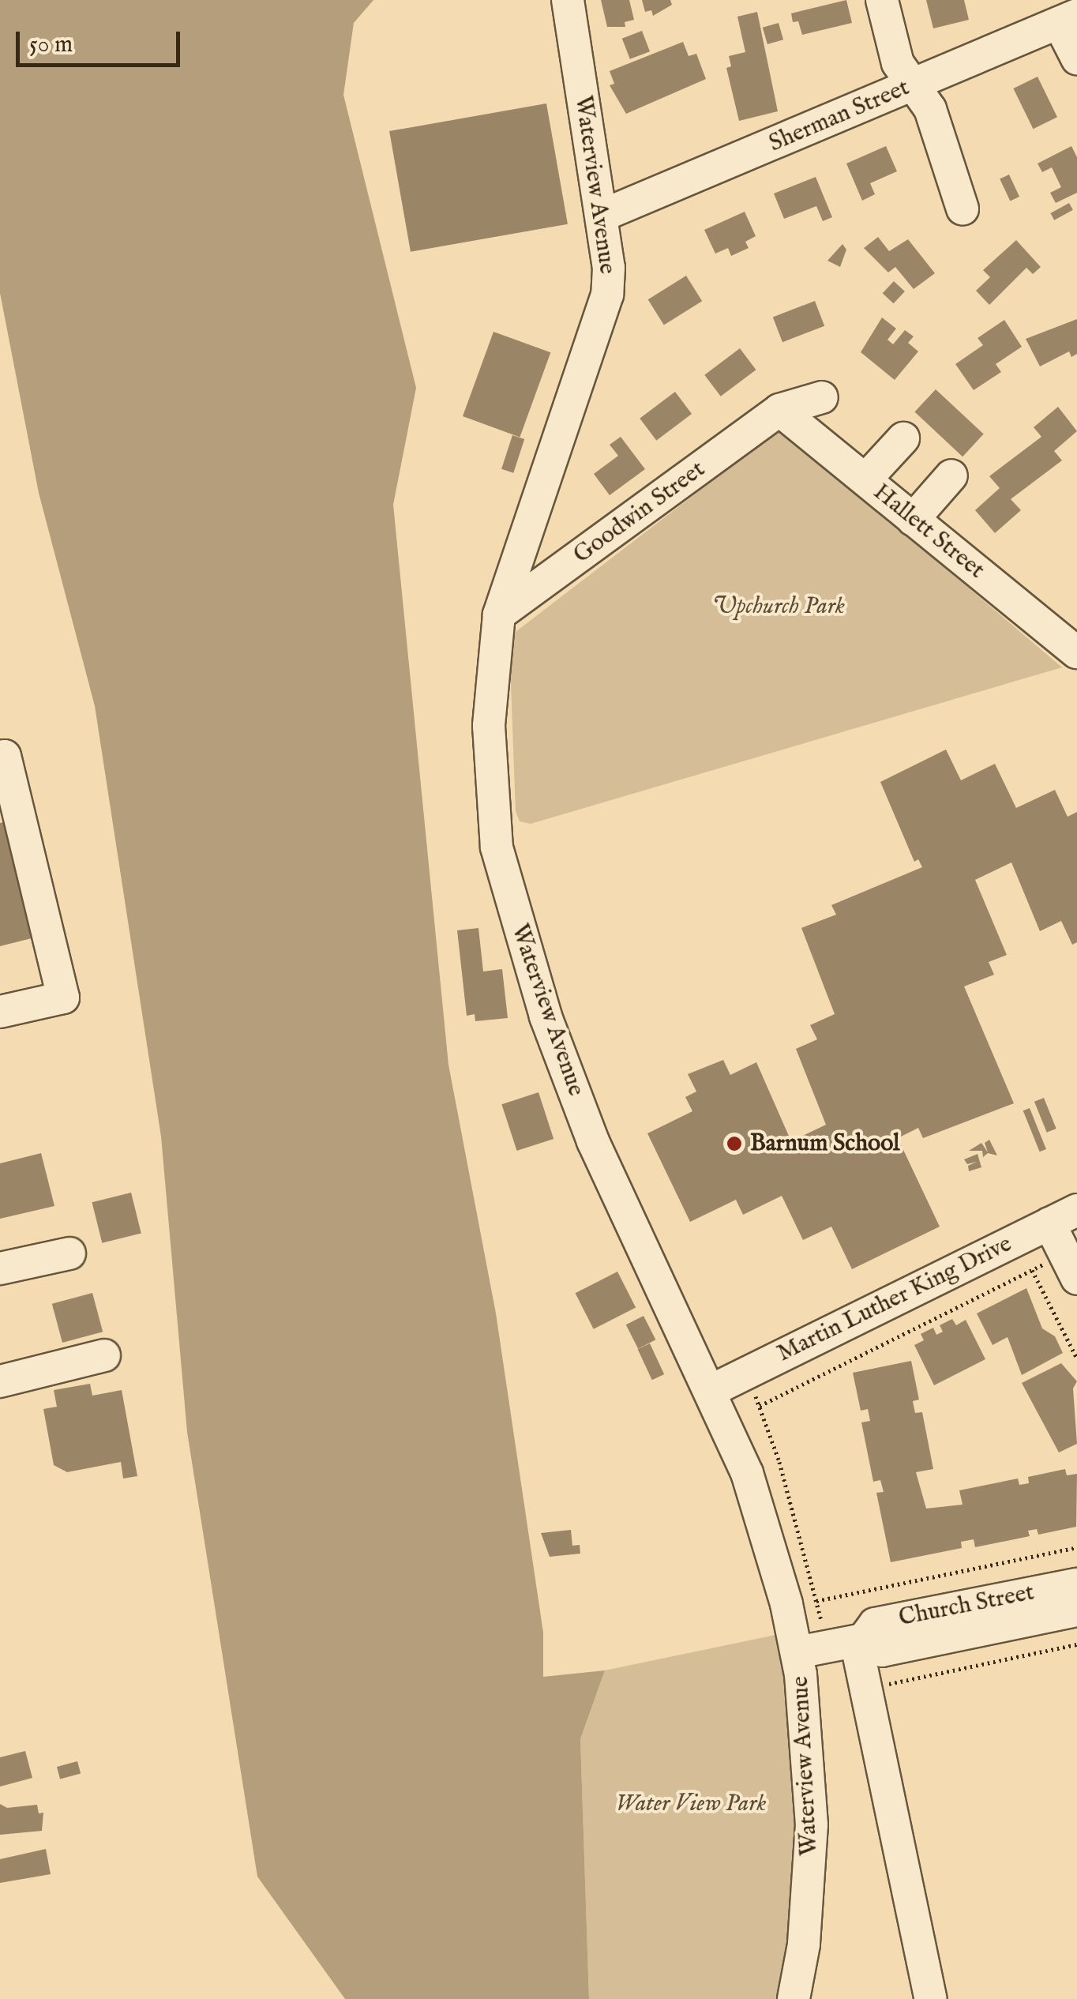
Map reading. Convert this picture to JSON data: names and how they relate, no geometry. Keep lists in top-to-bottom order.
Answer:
{
  "streets": {
    "street": [
      "Sherman Street",
      "Waterview Avenue",
      "Goodwin Street",
      "Hallett Street",
      "Martin Luther King Drive",
      "Church Street"
    ]
  },
  "crossings": [
    ["Sherman Street", "Waterview Avenue"],
    ["Waterview Avenue", "Goodwin Street"],
    ["Waterview Avenue", "Martin Luther King Drive"],
    ["Waterview Avenue", "Church Street"],
    ["Goodwin Street", "Hallett Street"]
  ],
  "parks": ["Upchurch Park", "Water View Park"],
  "places": ["Barnum School"],
  "scale_bar": "50 m"
}
